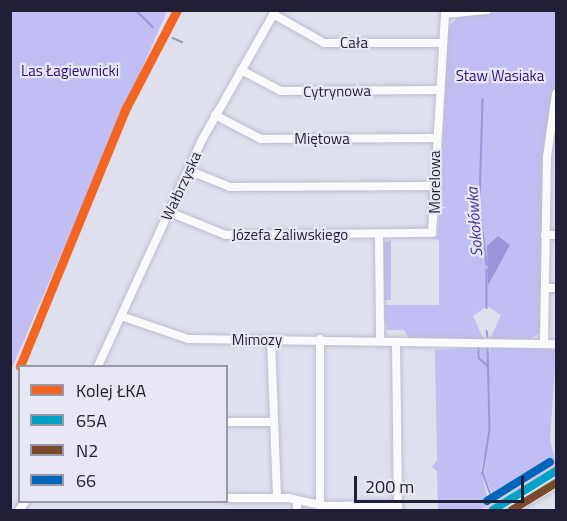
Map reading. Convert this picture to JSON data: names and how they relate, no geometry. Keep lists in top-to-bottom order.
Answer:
{
  "streets": {
    "street": [
      "Cała",
      "Cytrynowa",
      "Miętowa",
      "Morelowa",
      "Wałbrzyska",
      "Józefa Zaliwskiego",
      "Mimozy"
    ]
  },
  "crossings": [
    ["Cała", "Morelowa"],
    ["Cała", "Wałbrzyska"],
    ["Cytrynowa", "Morelowa"],
    ["Cytrynowa", "Wałbrzyska"],
    ["Miętowa", "Morelowa"],
    ["Miętowa", "Wałbrzyska"],
    ["Morelowa", "Józefa Zaliwskiego"],
    ["Wałbrzyska", "Józefa Zaliwskiego"],
    ["Wałbrzyska", "Mimozy"]
  ],
  "water": ["Sokołówka"],
  "parks": ["Las Łagiewnicki", "Staw Wasiaka"],
  "lines": [
    "rail line ŁKA",
    "transit line 66",
    "transit line 65A",
    "transit line N2"
  ],
  "legend": [
    "Kolej ŁKA",
    "65A",
    "N2",
    "66"
  ],
  "scale_bar": "200 m"
}
